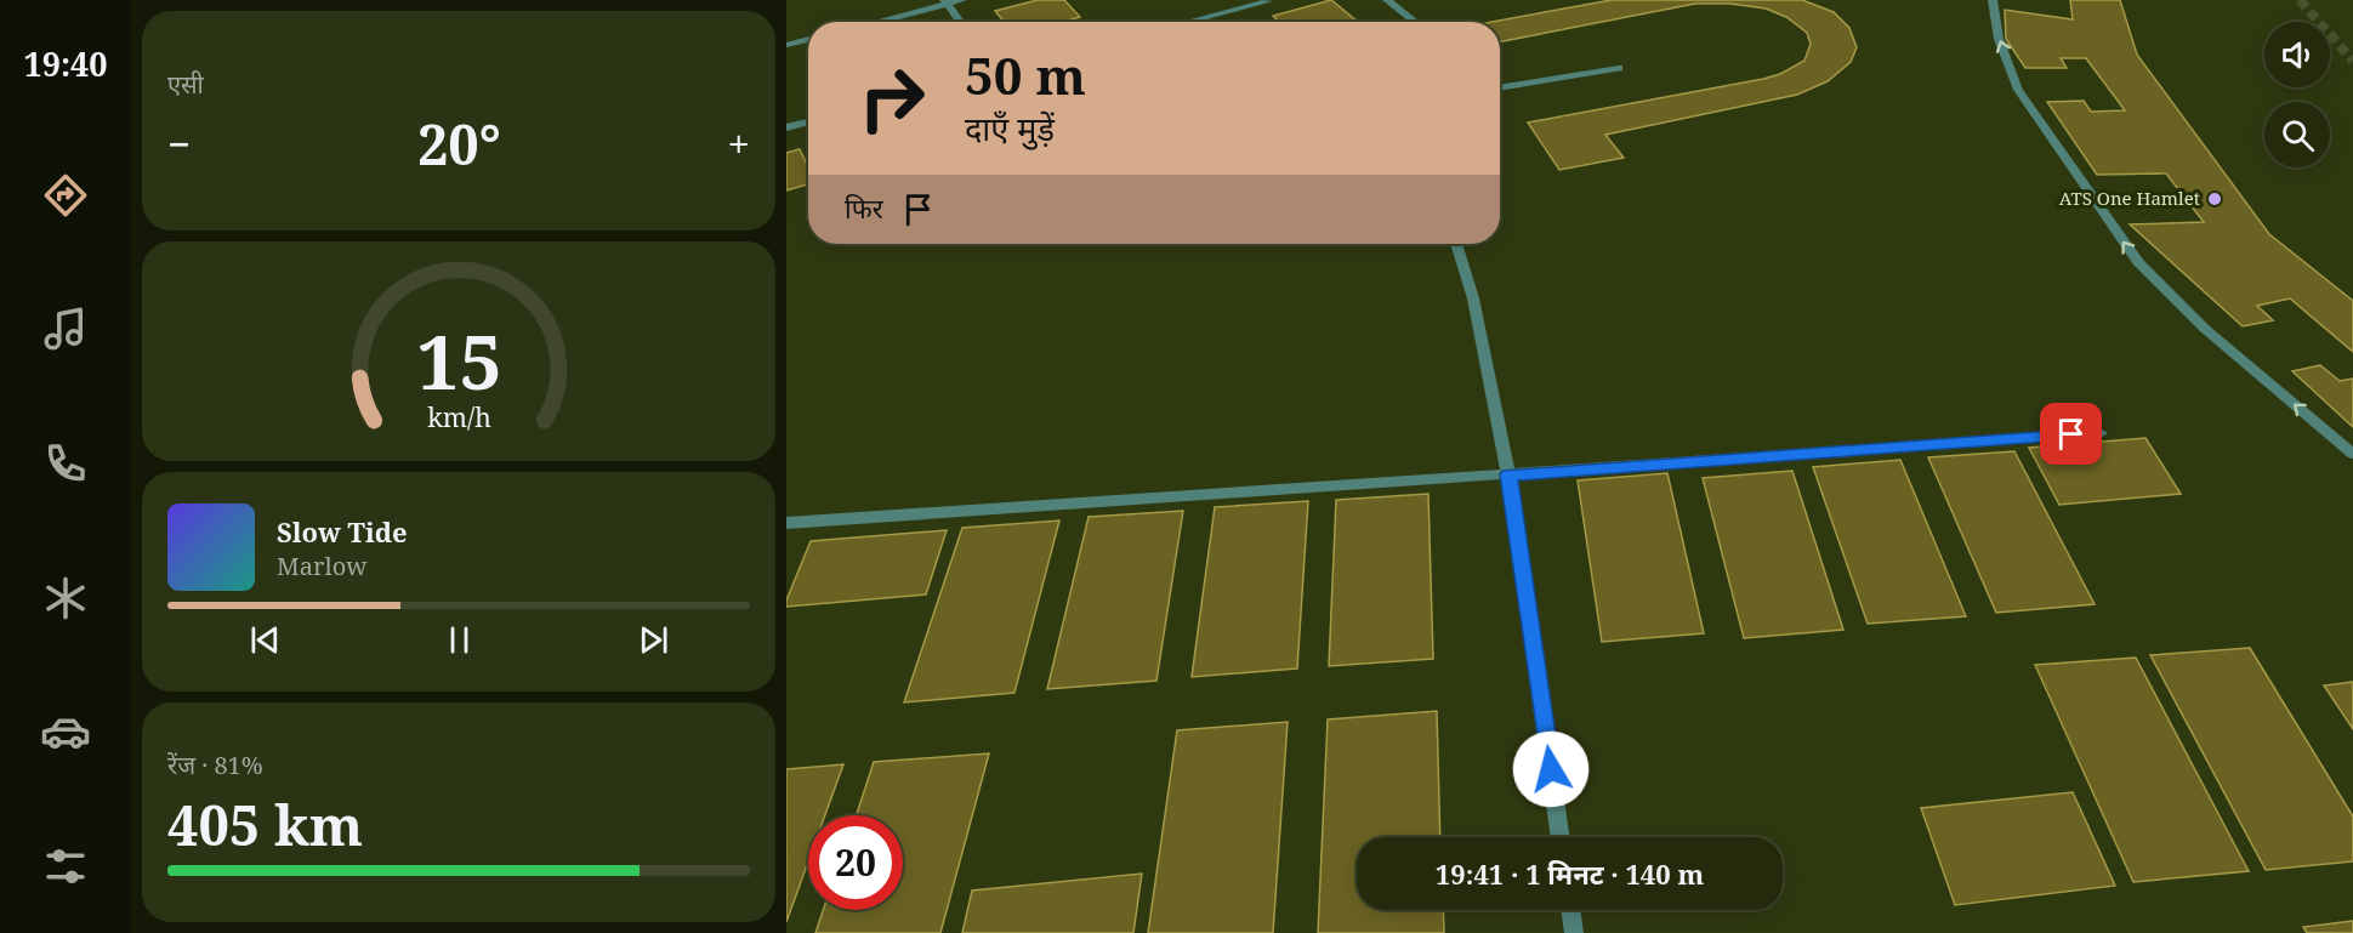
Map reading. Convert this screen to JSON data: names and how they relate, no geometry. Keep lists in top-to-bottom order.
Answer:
{
  "places": ["ATS One Hamlet"],
  "page": {
    "tabs": "19:40",
    "tile": [
      "एसी",
      ["रेंज · 81%", "405 km"]
    ],
    "turn": ["50 m", "दाएँ मुड़ें"],
    "heat": ["−", "20°", "+"],
    "then": "फिर",
    "song": ["Slow Tide", "Marlow"],
    "limit": "20",
    "trip": "19:41 · 1 मिनट · 140 m",
    "gauge": ["15", "km/h"]
  }
}
